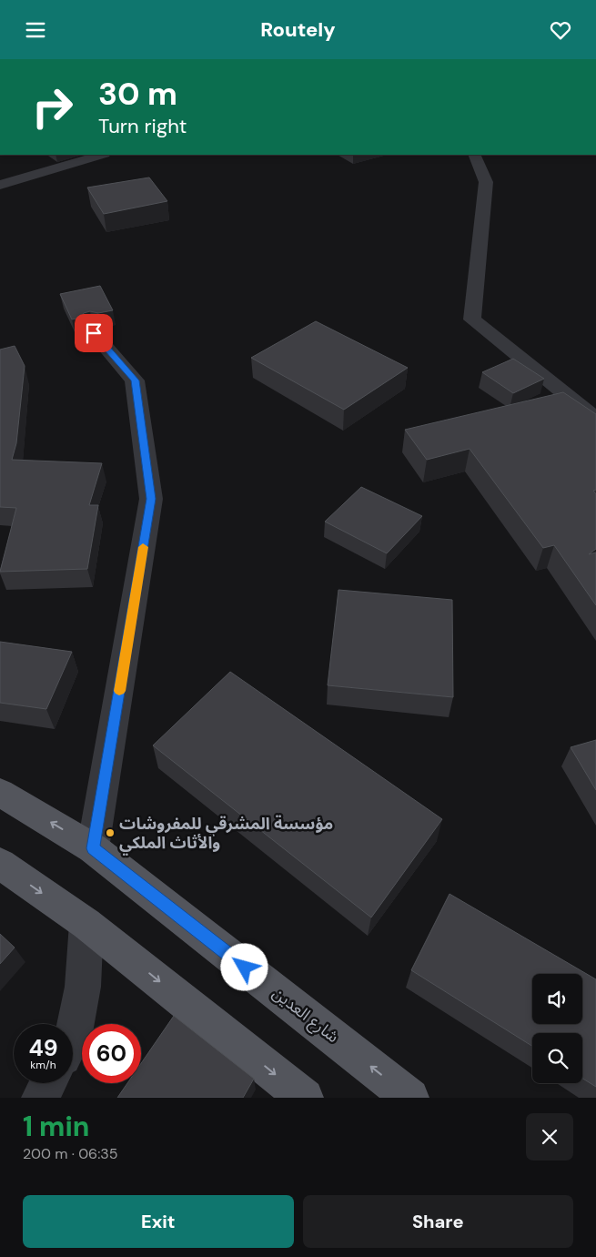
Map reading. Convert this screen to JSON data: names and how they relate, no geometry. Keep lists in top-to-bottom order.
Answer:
{
  "streets": {
    "main road": ["شارع العدين"]
  },
  "places": ["مؤسسة المشرقي للمفروشات والأثاث الملكي"],
  "page": {
    "header": "Routely",
    "turn": ["30 m", "Turn right"],
    "speed": "49 km/h",
    "limit": "60",
    "heading": ["1 min", "200 m · 06:35"],
    "buttons": ["Exit", "Share"]
  }
}
